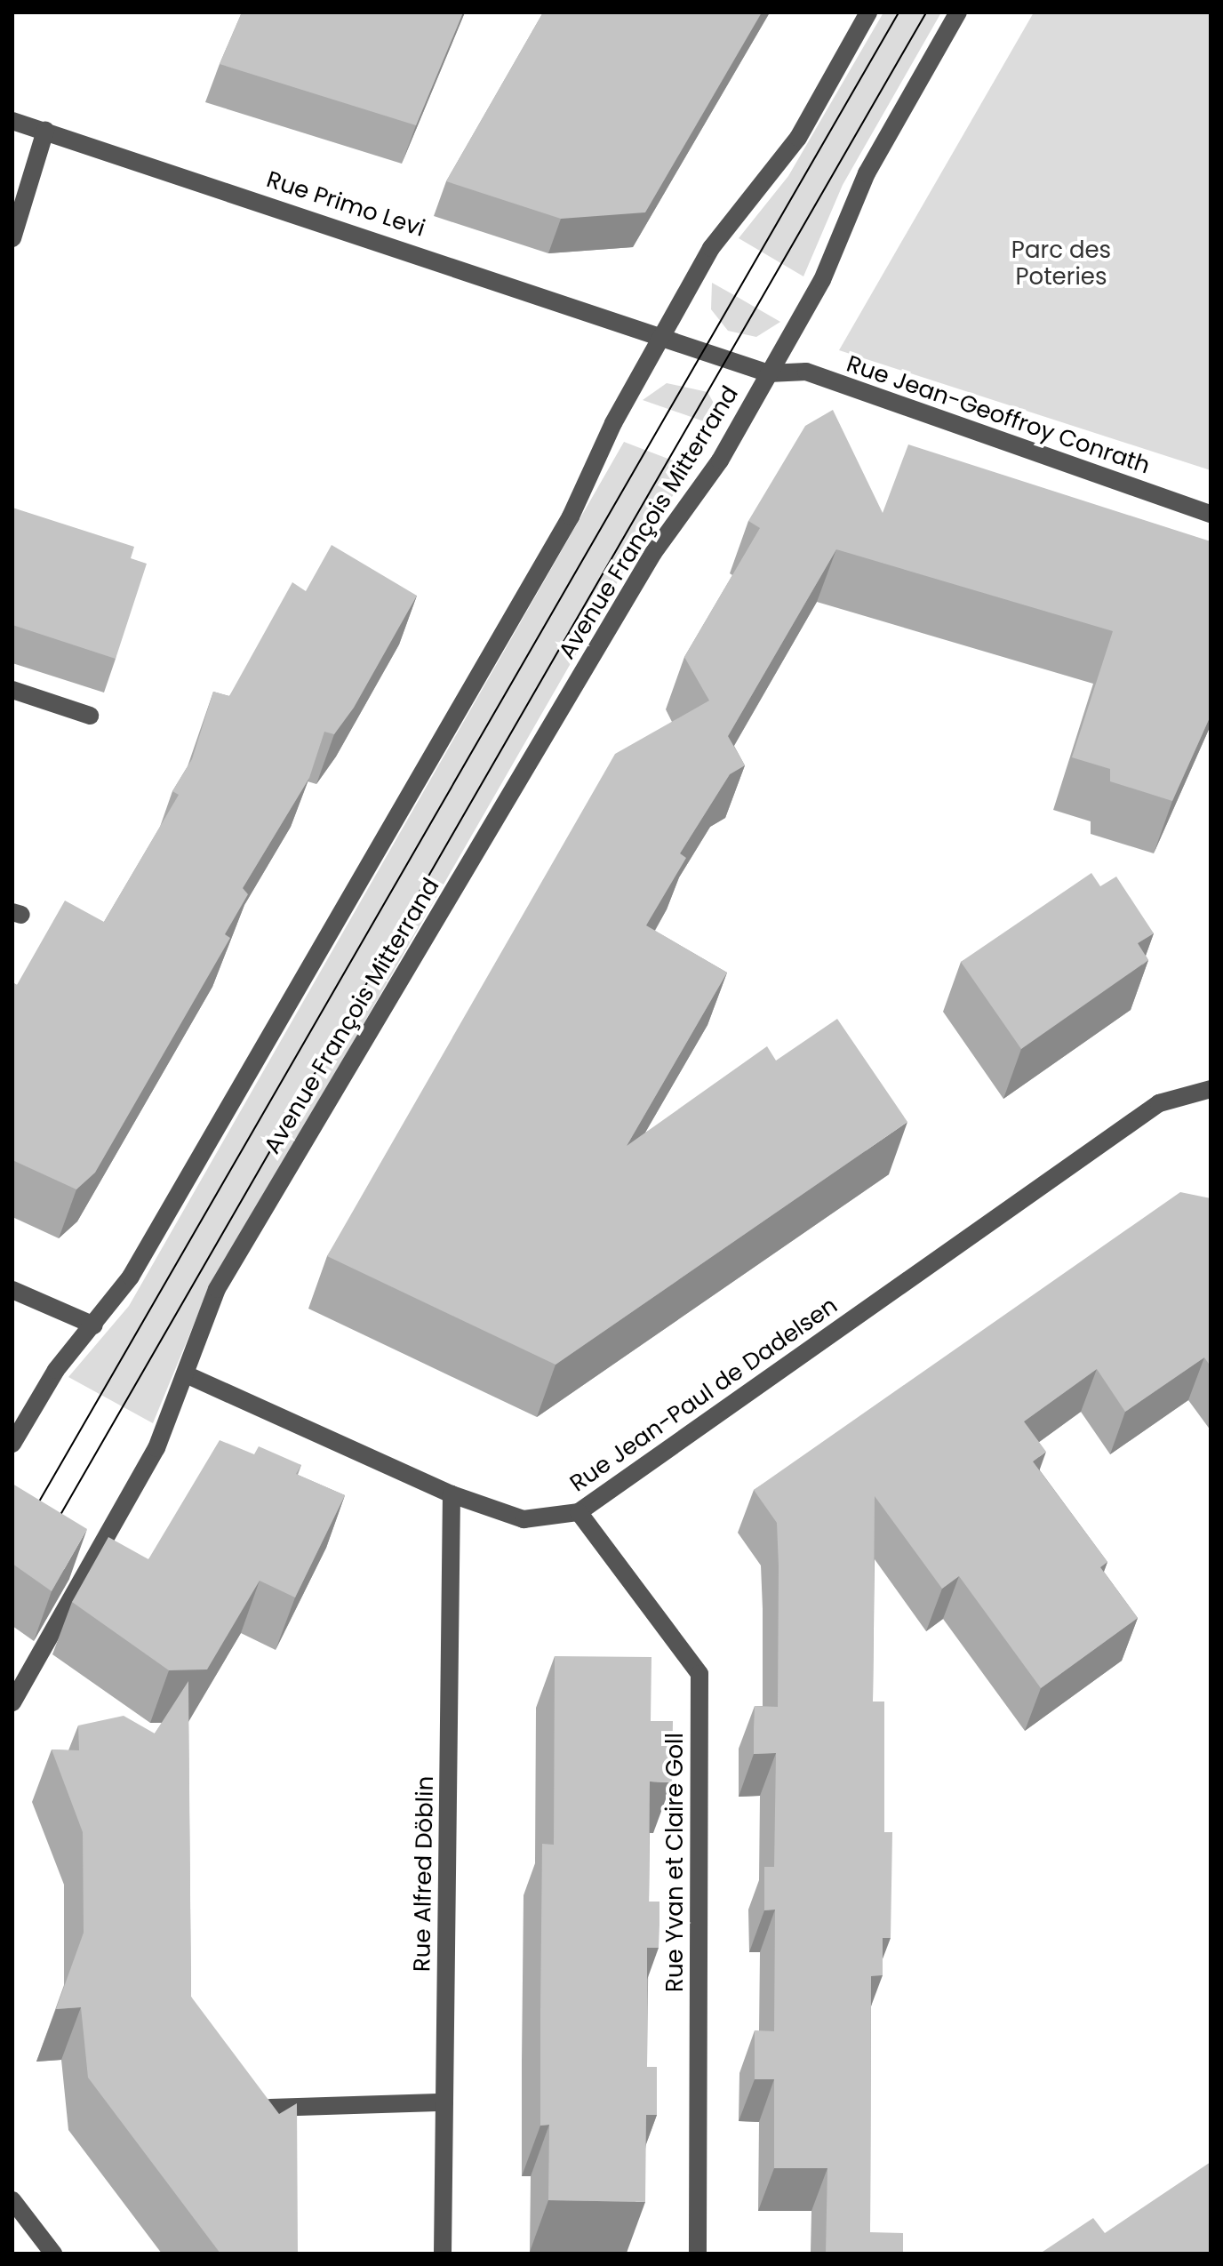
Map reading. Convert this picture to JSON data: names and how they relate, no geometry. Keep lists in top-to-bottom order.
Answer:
{
  "streets": {
    "street": [
      "Rue Primo Levi",
      "Rue Jean-Geoffroy Conrath",
      "Avenue François Mitterrand",
      "Rue Jean-Paul de Dadelsen",
      "Rue Yvan et Claire Goll",
      "Rue Alfred Döblin"
    ]
  },
  "crossings": [
    ["Rue Primo Levi", "Avenue François Mitterrand"],
    ["Rue Jean-Geoffroy Conrath", "Avenue François Mitterrand"],
    ["Avenue François Mitterrand", "Rue Jean-Paul de Dadelsen"],
    ["Rue Jean-Paul de Dadelsen", "Rue Yvan et Claire Goll"],
    ["Rue Jean-Paul de Dadelsen", "Rue Alfred Döblin"]
  ],
  "parks": ["Parc des Poteries"]
}
